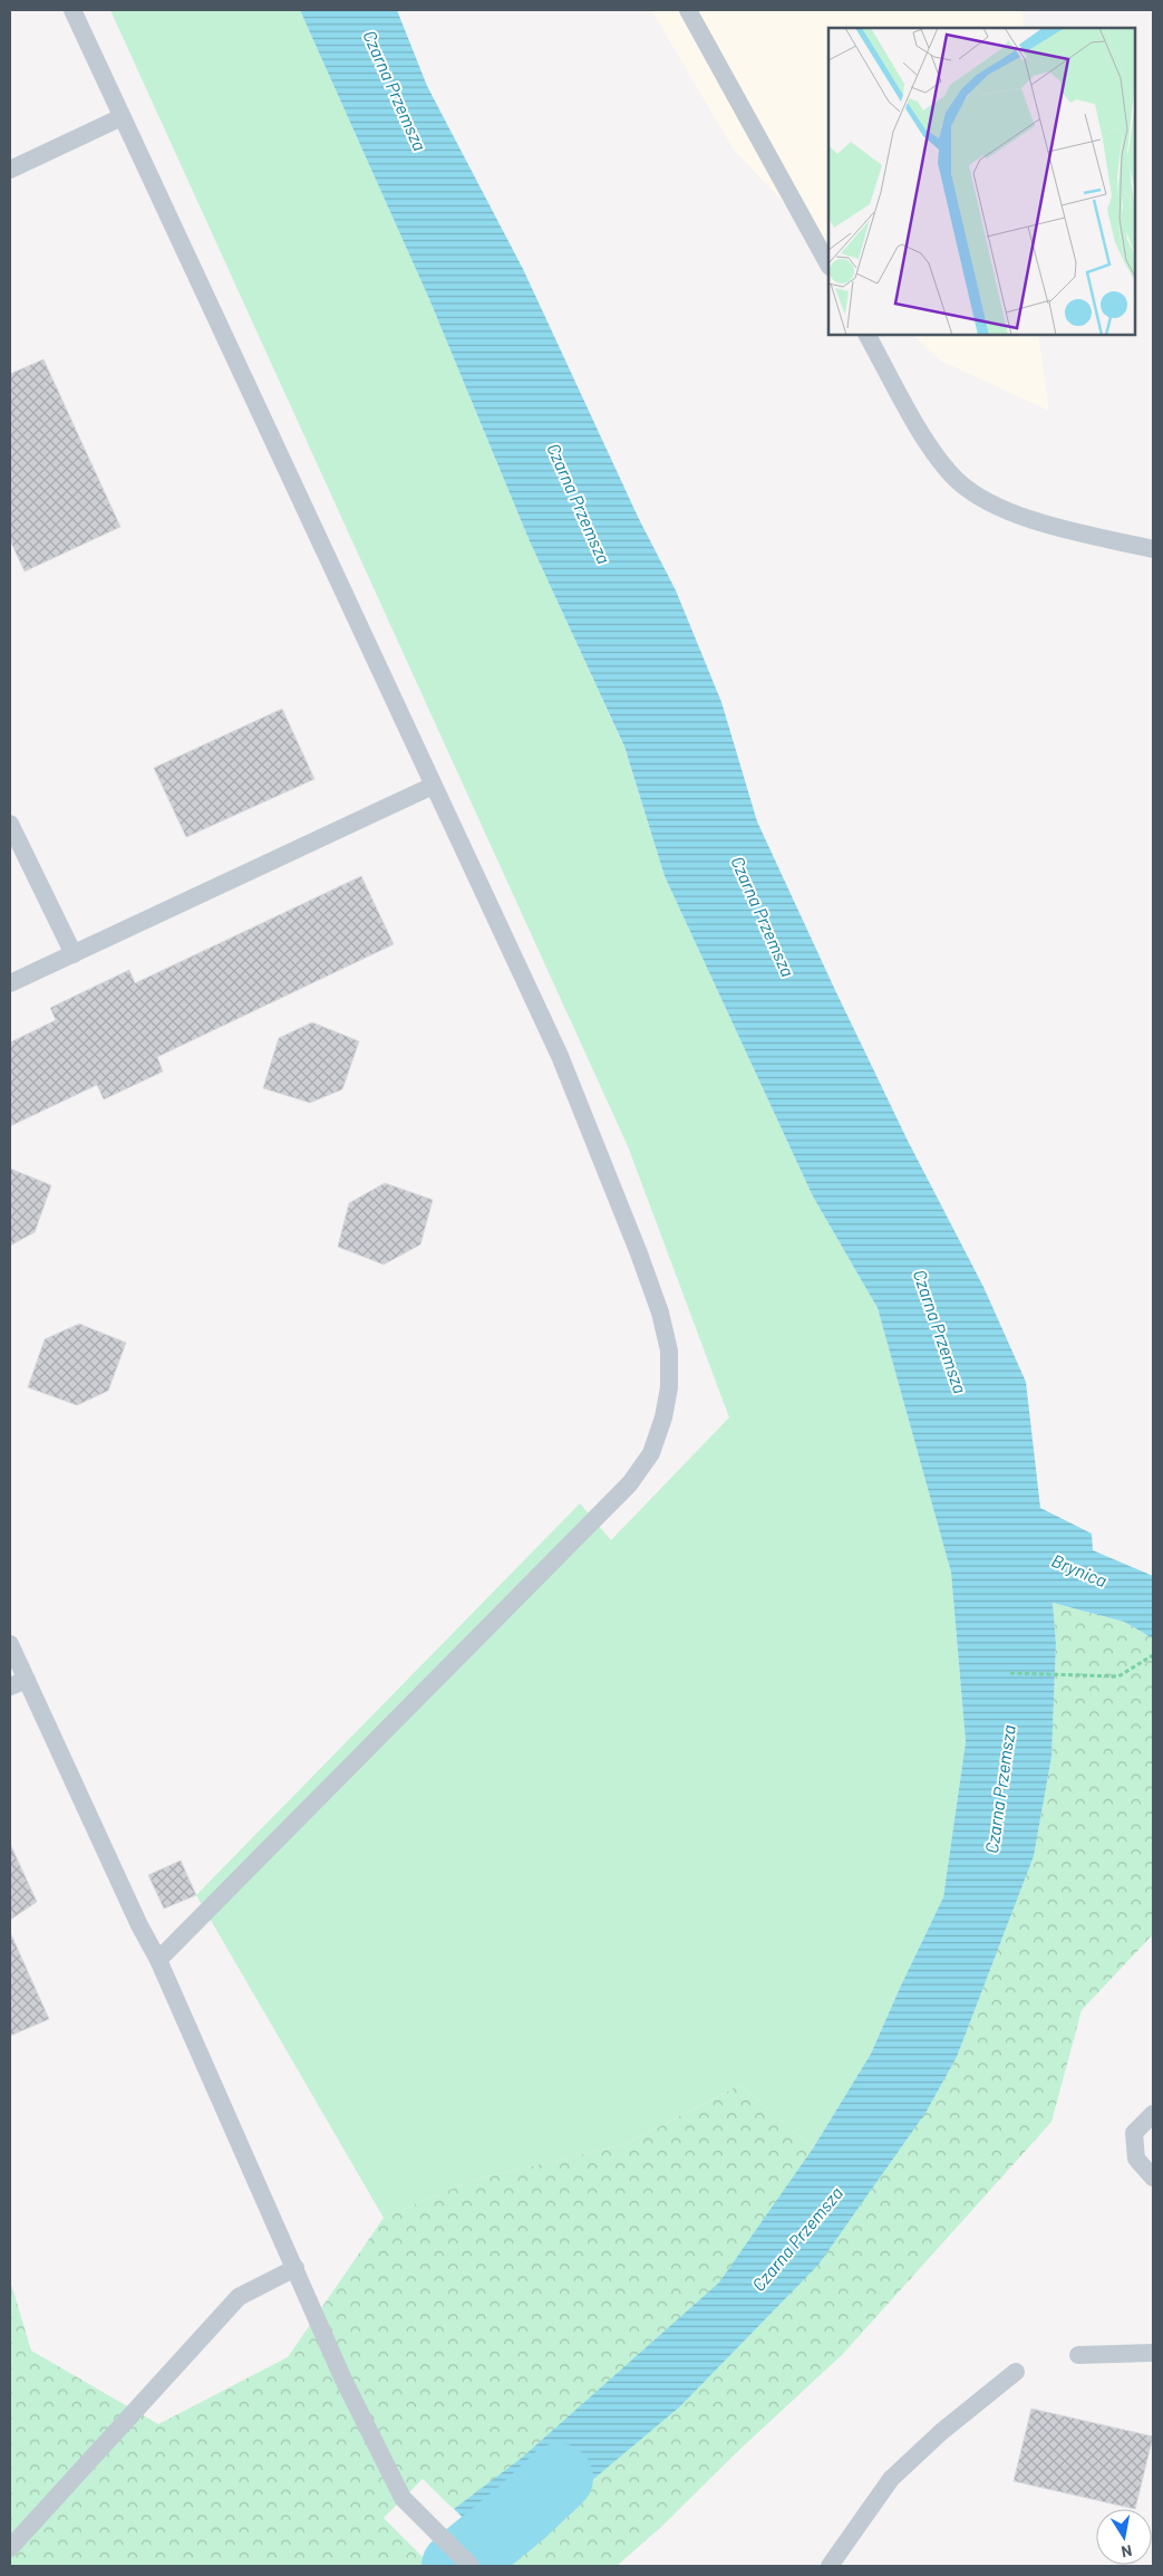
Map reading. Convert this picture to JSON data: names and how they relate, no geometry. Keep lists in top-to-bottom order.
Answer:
{
  "water": ["Czarna Przemsza", "Brynica"],
  "north": "bottom"
}
